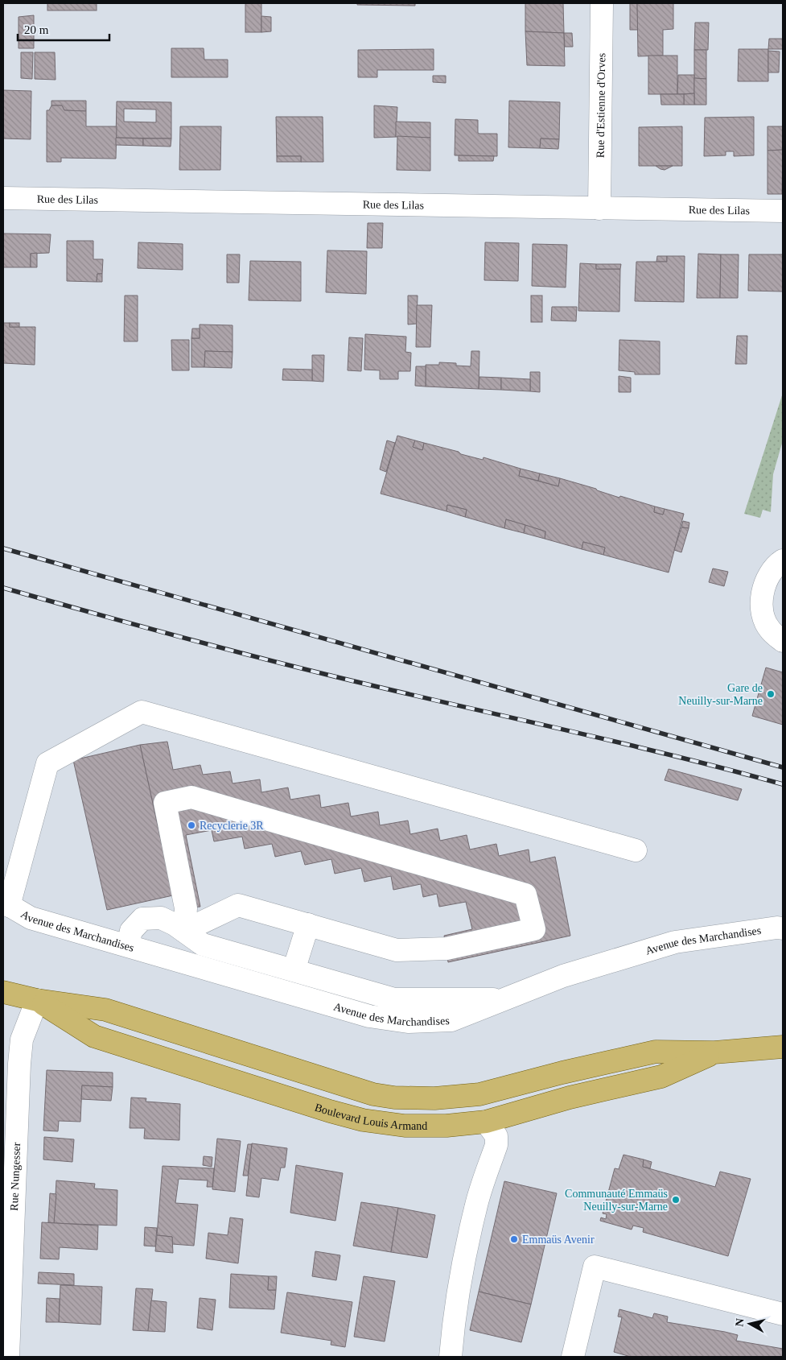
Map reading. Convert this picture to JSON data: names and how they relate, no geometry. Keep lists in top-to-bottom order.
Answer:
{
  "streets": {
    "main road": ["Boulevard Louis Armand"],
    "street": [
      "Rue d'Estienne d'Orves",
      "Rue des Lilas",
      "Avenue des Marchandises",
      "Rue Nungesser"
    ]
  },
  "crossings": [
    ["Rue d'Estienne d'Orves", "Rue des Lilas"],
    ["Boulevard Louis Armand", "Rue Nungesser"]
  ],
  "places": [
    "Gare de Neuilly-sur-Marne",
    "Recyclerie 3R",
    "Communauté Emmaüs Neuilly-sur-Marne",
    "Emmaüs Avenir"
  ],
  "scale_bar": "20 m",
  "north": "left"
}
